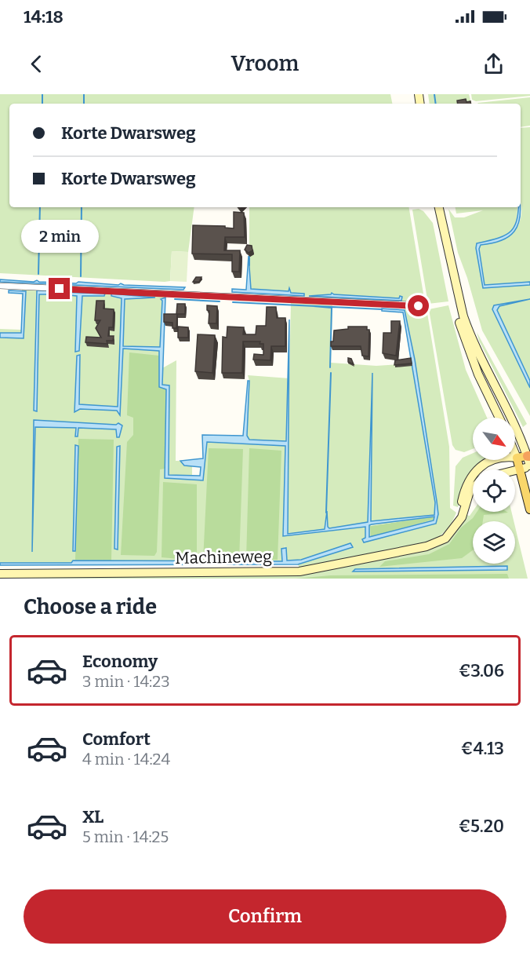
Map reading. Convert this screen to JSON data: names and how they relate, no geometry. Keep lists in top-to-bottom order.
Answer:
{
  "streets": {
    "street": ["Machineweg"]
  },
  "north": "bottom right",
  "page": {
    "status": "14:18",
    "header": "Vroom",
    "banner": ["Korte Dwarsweg", "Korte Dwarsweg"],
    "bubble": "2 min",
    "heading": "Choose a ride",
    "list": [
      {
        "name": "Economy",
        "note": "3 min · 14:23",
        "value": "€3.06"
      },
      {
        "name": "Comfort",
        "note": "4 min · 14:24",
        "value": "€4.13"
      },
      {
        "name": "XL",
        "note": "5 min · 14:25",
        "value": "€5.20"
      }
    ],
    "buttons": "Confirm"
  }
}
